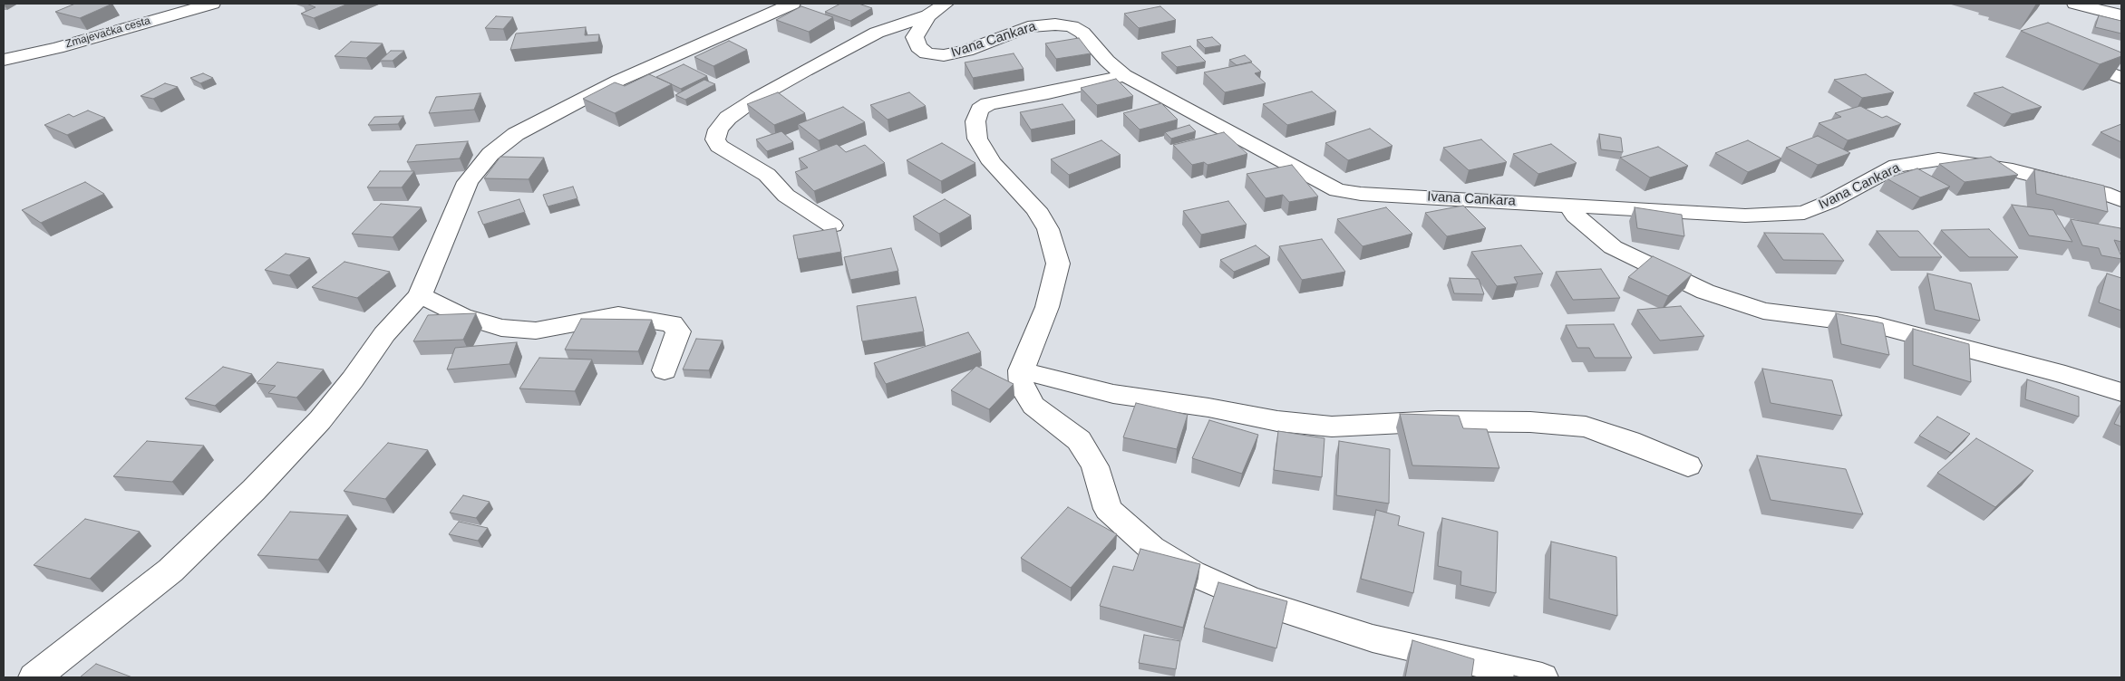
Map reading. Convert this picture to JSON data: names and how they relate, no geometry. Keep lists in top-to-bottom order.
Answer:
{
  "streets": {
    "street": ["Zmajevačka cesta", "Ivana Cankara"]
  }
}
